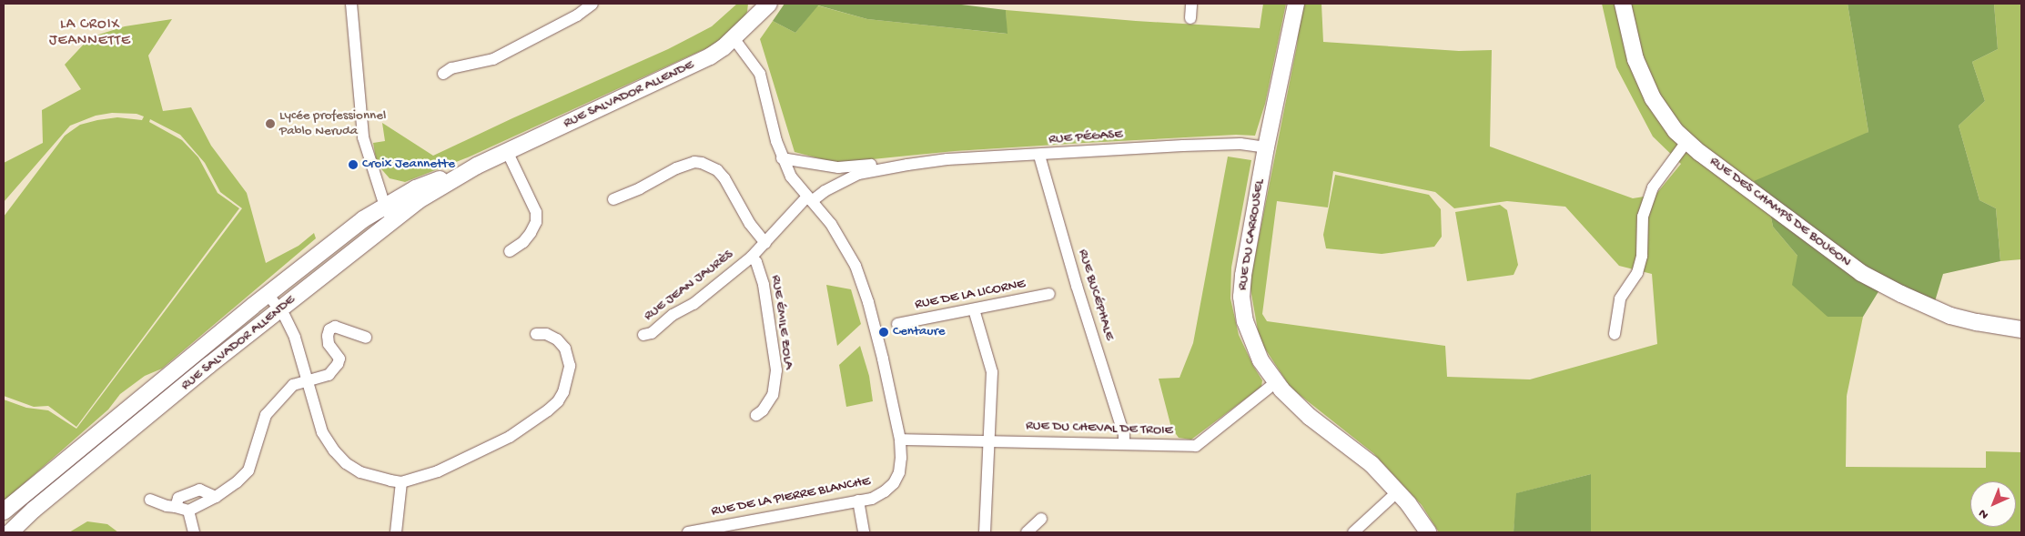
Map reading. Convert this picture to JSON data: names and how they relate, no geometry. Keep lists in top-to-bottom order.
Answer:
{
  "streets": {
    "street": [
      "RUE SALVADOR ALLENDE",
      "RUE PÉGASE",
      "RUE DES CHAMPS DE BOUGON",
      "RUE DU CARROUSEL",
      "RUE JEAN JAURÈS",
      "RUE DE LA LICORNE",
      "RUE BUCÉPHALE",
      "RUE ÉMILE ZOLA",
      "RUE DU CHEVAL DE TROIE",
      "RUE DE LA PIERRE BLANCHE"
    ]
  },
  "crossings": [
    ["RUE SALVADOR ALLENDE", "RUE DE LA PIERRE BLANCHE"],
    ["RUE PÉGASE", "RUE DU CARROUSEL"],
    ["RUE PÉGASE", "RUE JEAN JAURÈS"],
    ["RUE PÉGASE", "RUE BUCÉPHALE"],
    ["RUE PÉGASE", "RUE DE LA PIERRE BLANCHE"],
    ["RUE DU CARROUSEL", "RUE DU CHEVAL DE TROIE"],
    ["RUE JEAN JAURÈS", "RUE ÉMILE ZOLA"],
    ["RUE JEAN JAURÈS", "RUE DE LA PIERRE BLANCHE"],
    ["RUE BUCÉPHALE", "RUE DU CHEVAL DE TROIE"],
    ["RUE DU CHEVAL DE TROIE", "RUE DE LA PIERRE BLANCHE"]
  ],
  "districts": ["LA CROIX JEANNETTE"],
  "places": ["Lycée professionnel Pablo Neruda", "Croix Jeannette", "Centaure"],
  "north": "bottom left"
}
